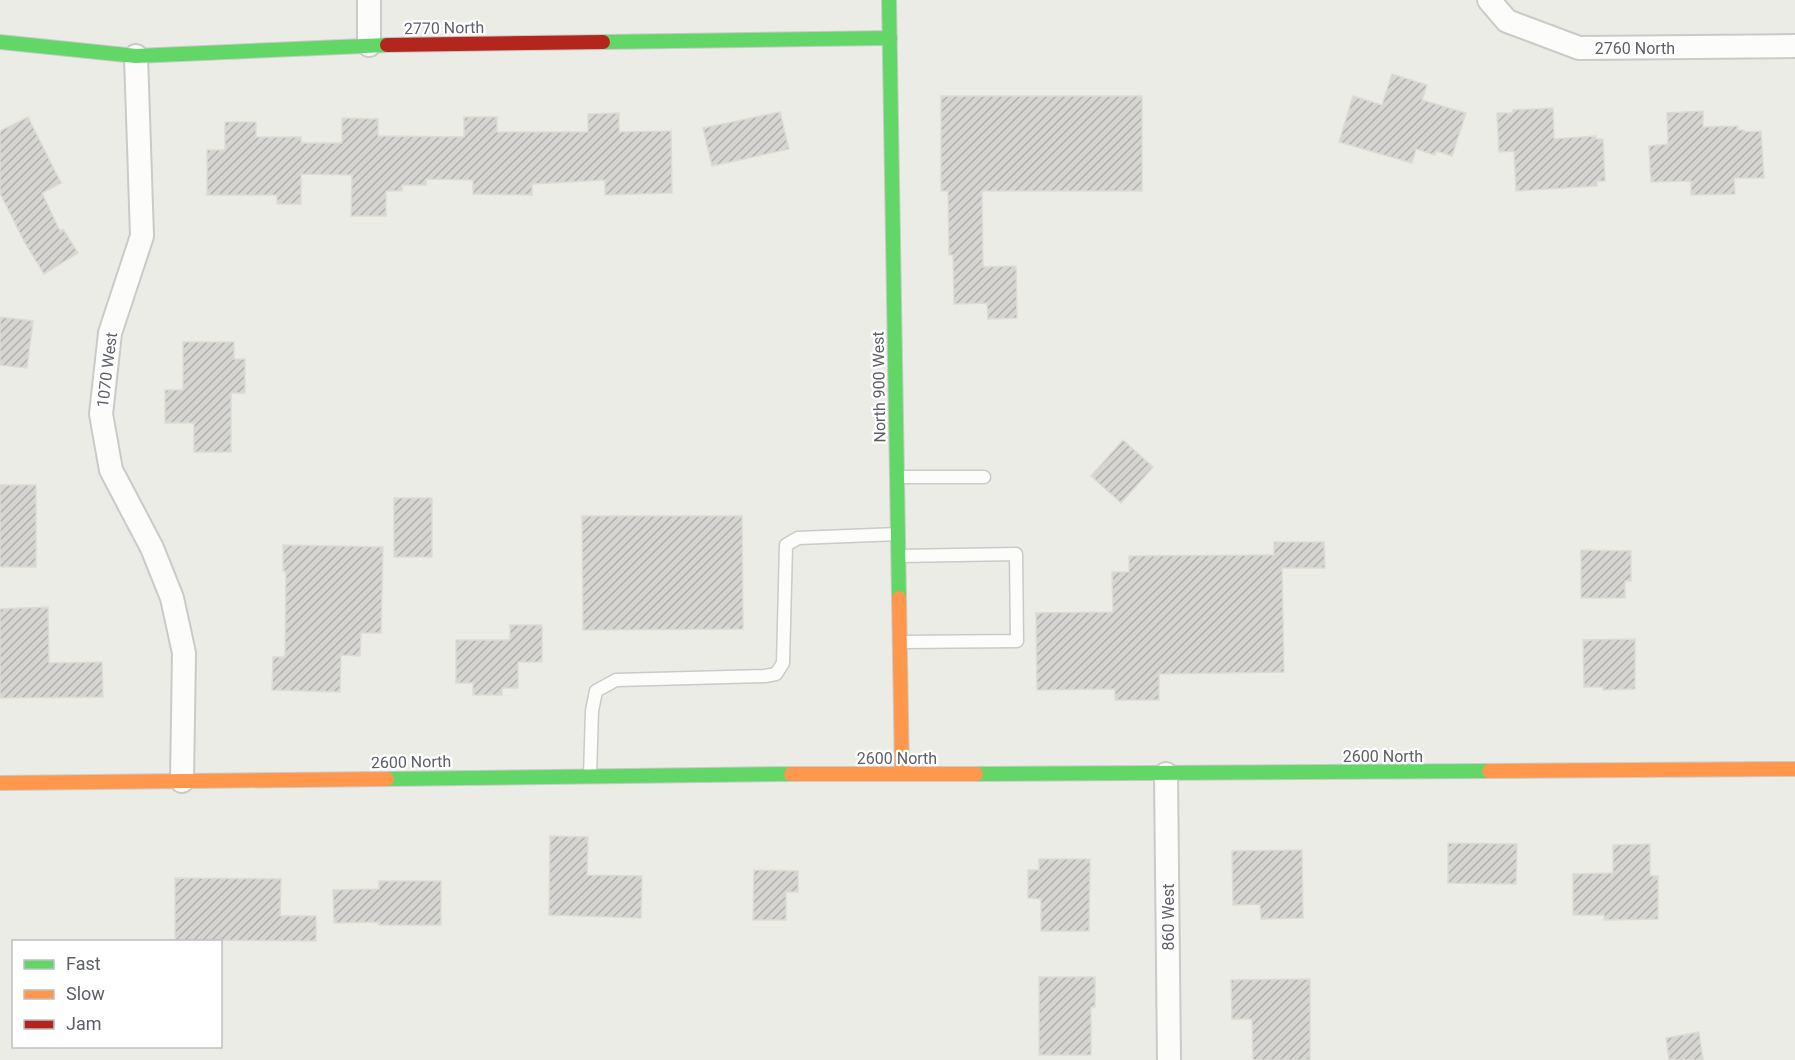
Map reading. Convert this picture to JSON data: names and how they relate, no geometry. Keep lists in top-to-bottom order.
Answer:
{
  "streets": {
    "street": [
      "2770 North",
      "2760 North",
      "1070 West",
      "North 900 West",
      "2600 North",
      "860 West"
    ]
  },
  "crossings": [
    ["2770 North", "1070 West"],
    ["2770 North", "North 900 West"],
    ["1070 West", "2600 North"],
    ["North 900 West", "2600 North"],
    ["2600 North", "860 West"]
  ],
  "legend": ["Fast", "Slow", "Jam"]
}
